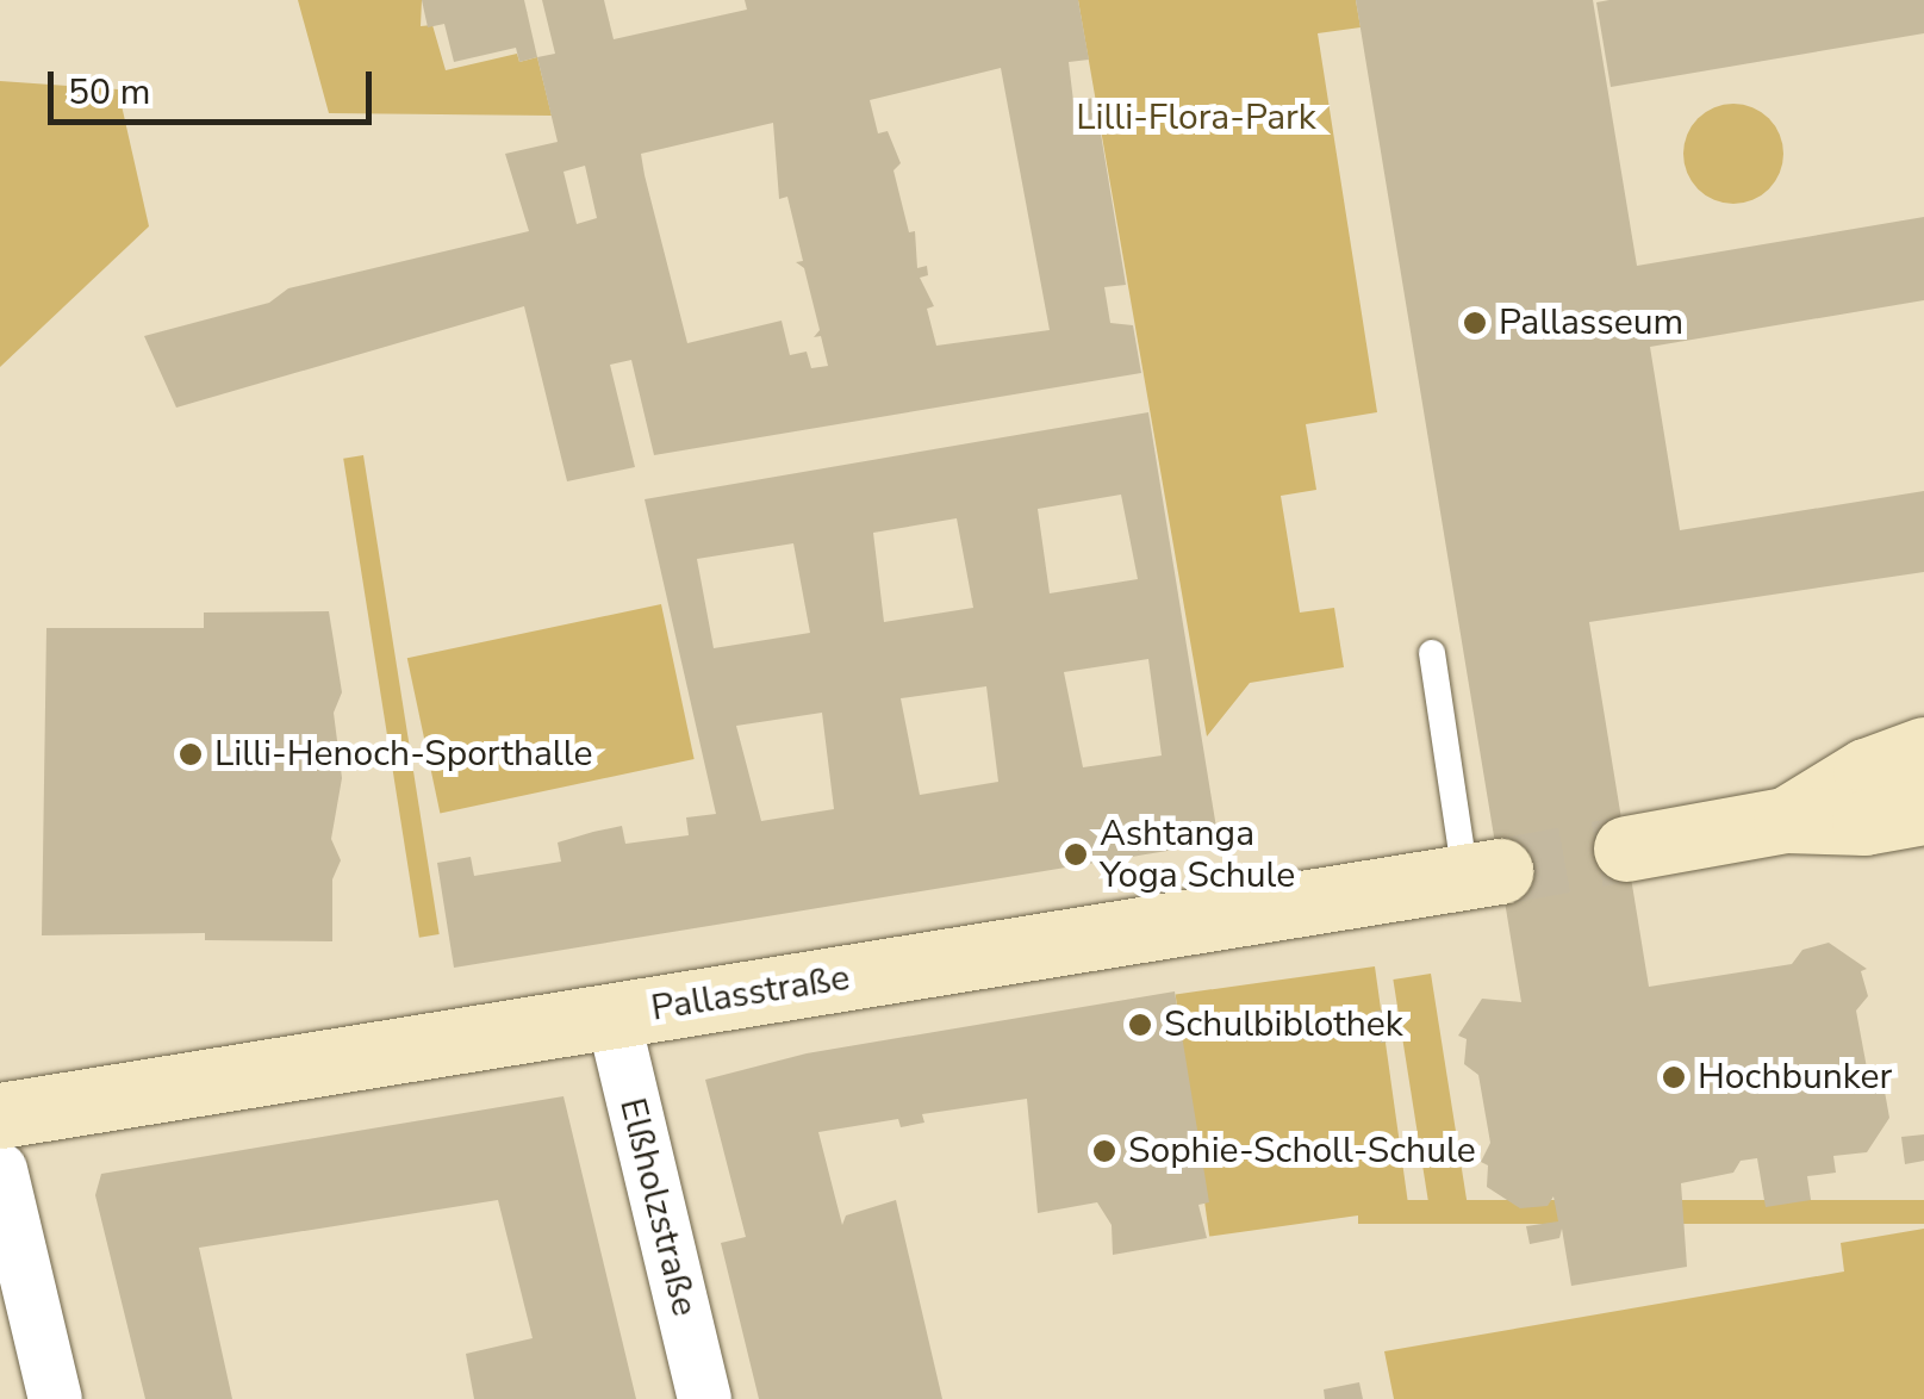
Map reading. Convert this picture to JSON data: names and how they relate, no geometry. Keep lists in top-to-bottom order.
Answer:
{
  "streets": {
    "main road": ["Pallasstraße"],
    "street": ["Elßholzstraße"]
  },
  "crossings": [
    ["Pallasstraße", "Elßholzstraße"]
  ],
  "parks": ["Lilli-Flora-Park"],
  "places": [
    "Pallasseum",
    "Lilli-Henoch-Sporthalle",
    "Ashtanga Yoga Schule",
    "Schulbiblothek",
    "Hochbunker",
    "Sophie-Scholl-Schule"
  ],
  "scale_bar": "50 m"
}
